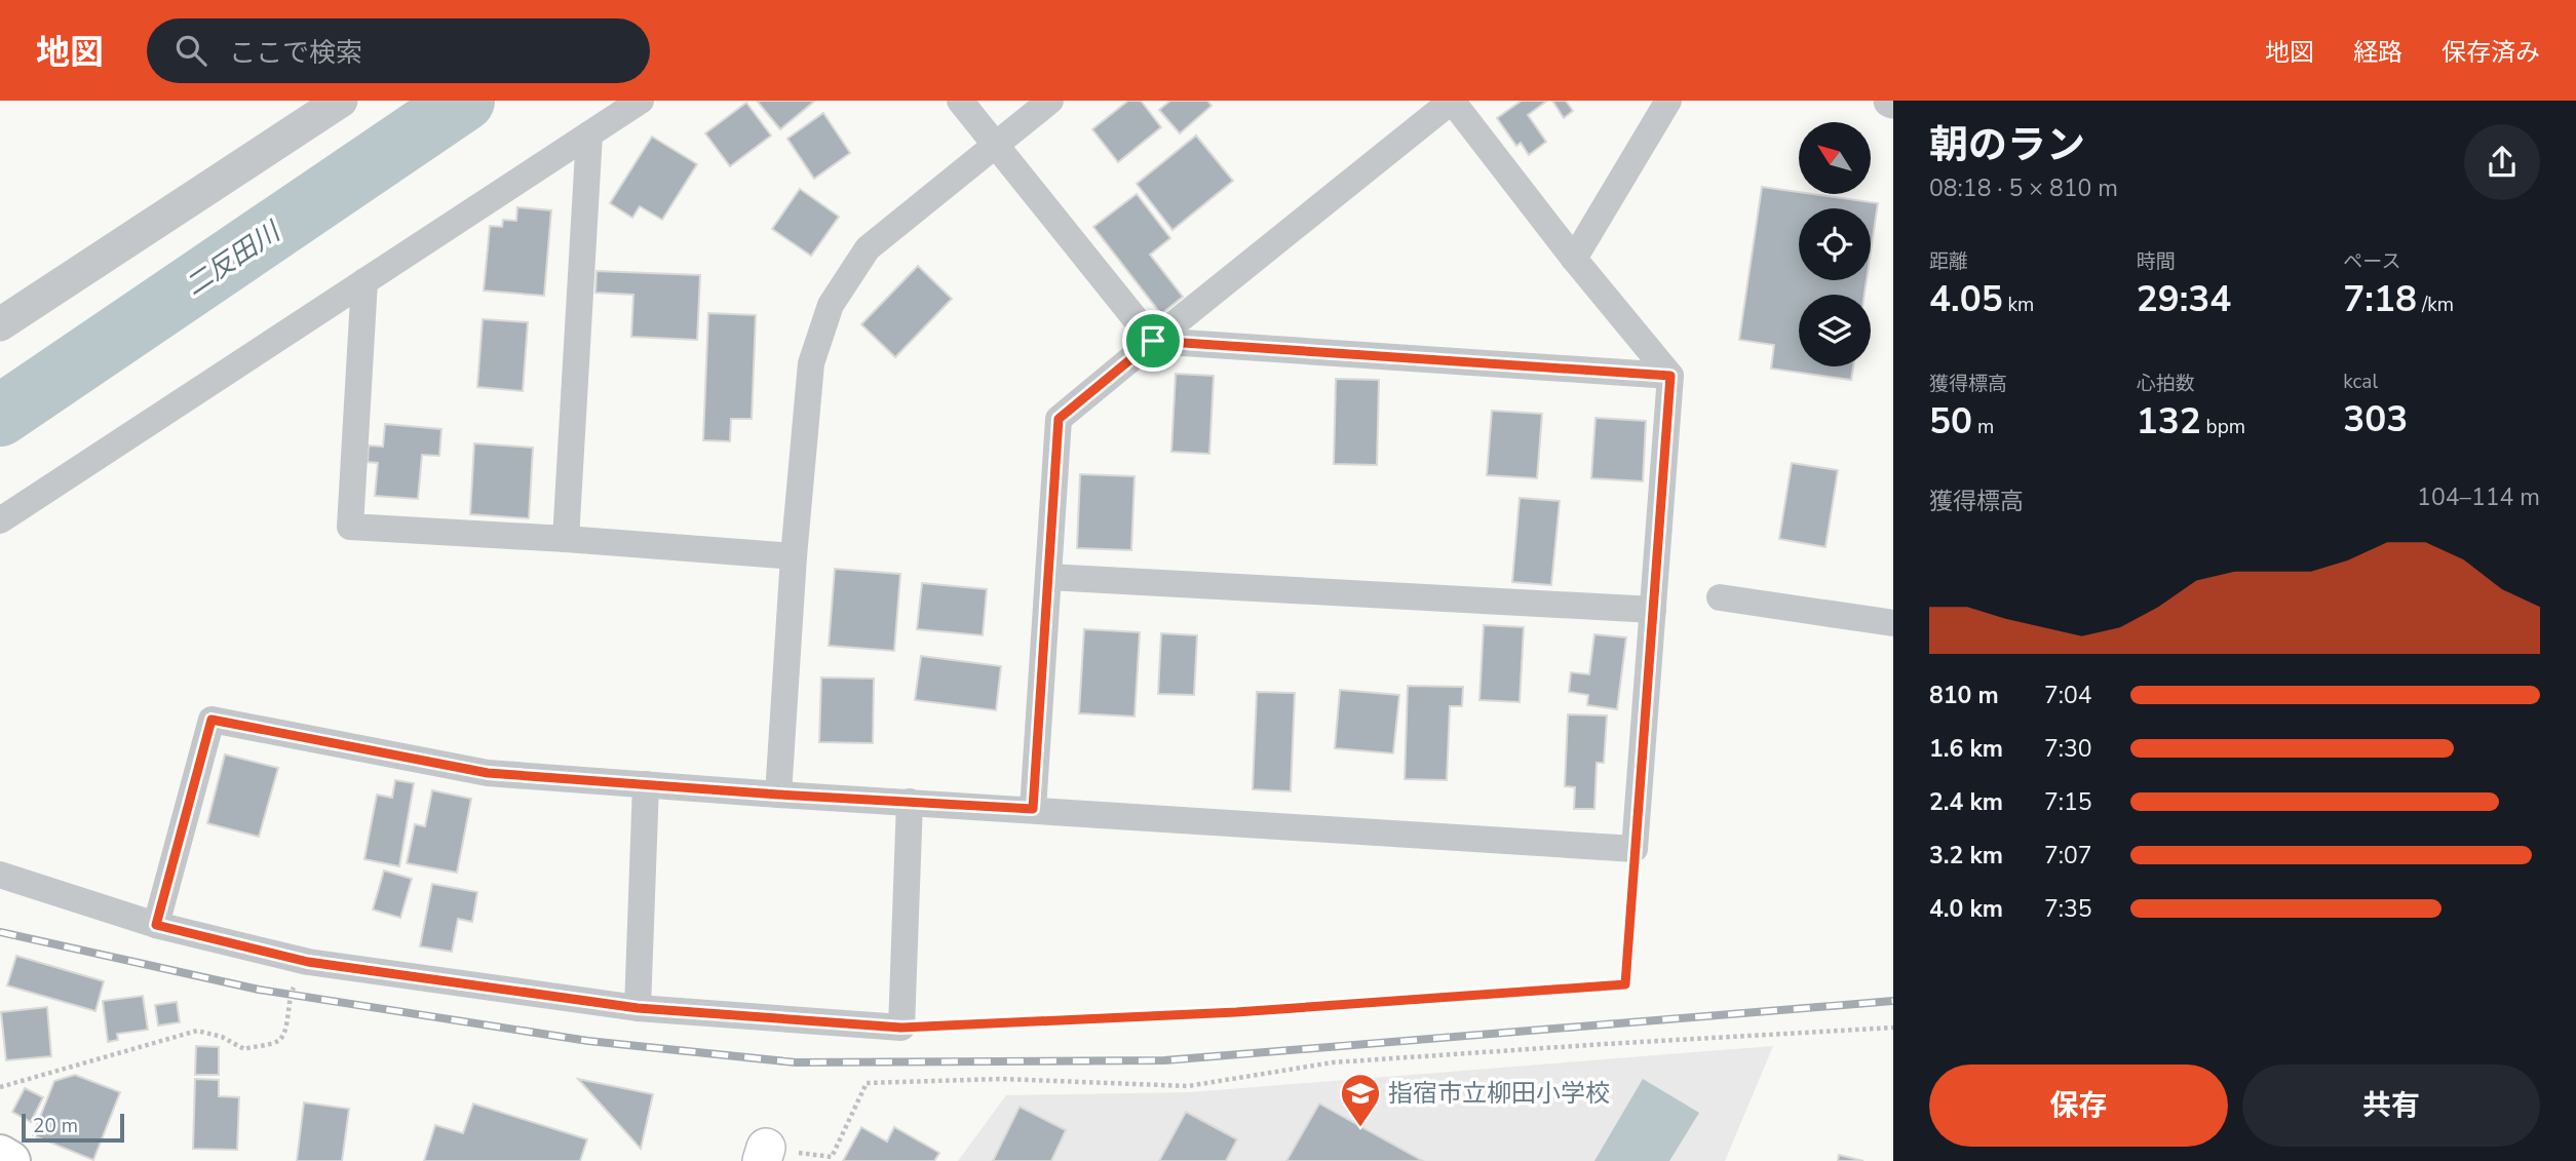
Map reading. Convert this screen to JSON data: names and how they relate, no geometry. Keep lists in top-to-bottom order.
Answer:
{
  "water": ["二反田川"],
  "places": {
    "school or university": ["指宿市立柳田小学校"]
  },
  "scale_bar": "20 m",
  "north": "top left",
  "page": {
    "header": "地図",
    "search": "ここで検索",
    "nav": ["地図", "経路", "保存済み"],
    "heading": ["朝のラン", "08:18 · 5 × 810 m"],
    "stats": [
      ["距離", "4.05 km"],
      ["時間", "29:34"],
      ["ペース", "7:18 /km"],
      ["獲得標高", "50 m"],
      ["心拍数", "132 bpm"],
      ["kcal", "303"]
    ],
    "chart": ["獲得標高", "104–114 m"],
    "list": [
      {
        "name": "810 m",
        "note": "7:04"
      },
      {
        "name": "1.6 km",
        "note": "7:30"
      },
      {
        "name": "2.4 km",
        "note": "7:15"
      },
      {
        "name": "3.2 km",
        "note": "7:07"
      },
      {
        "name": "4.0 km",
        "note": "7:35"
      }
    ],
    "buttons": ["保存", "共有"],
    "scale": "20 m"
  }
}
